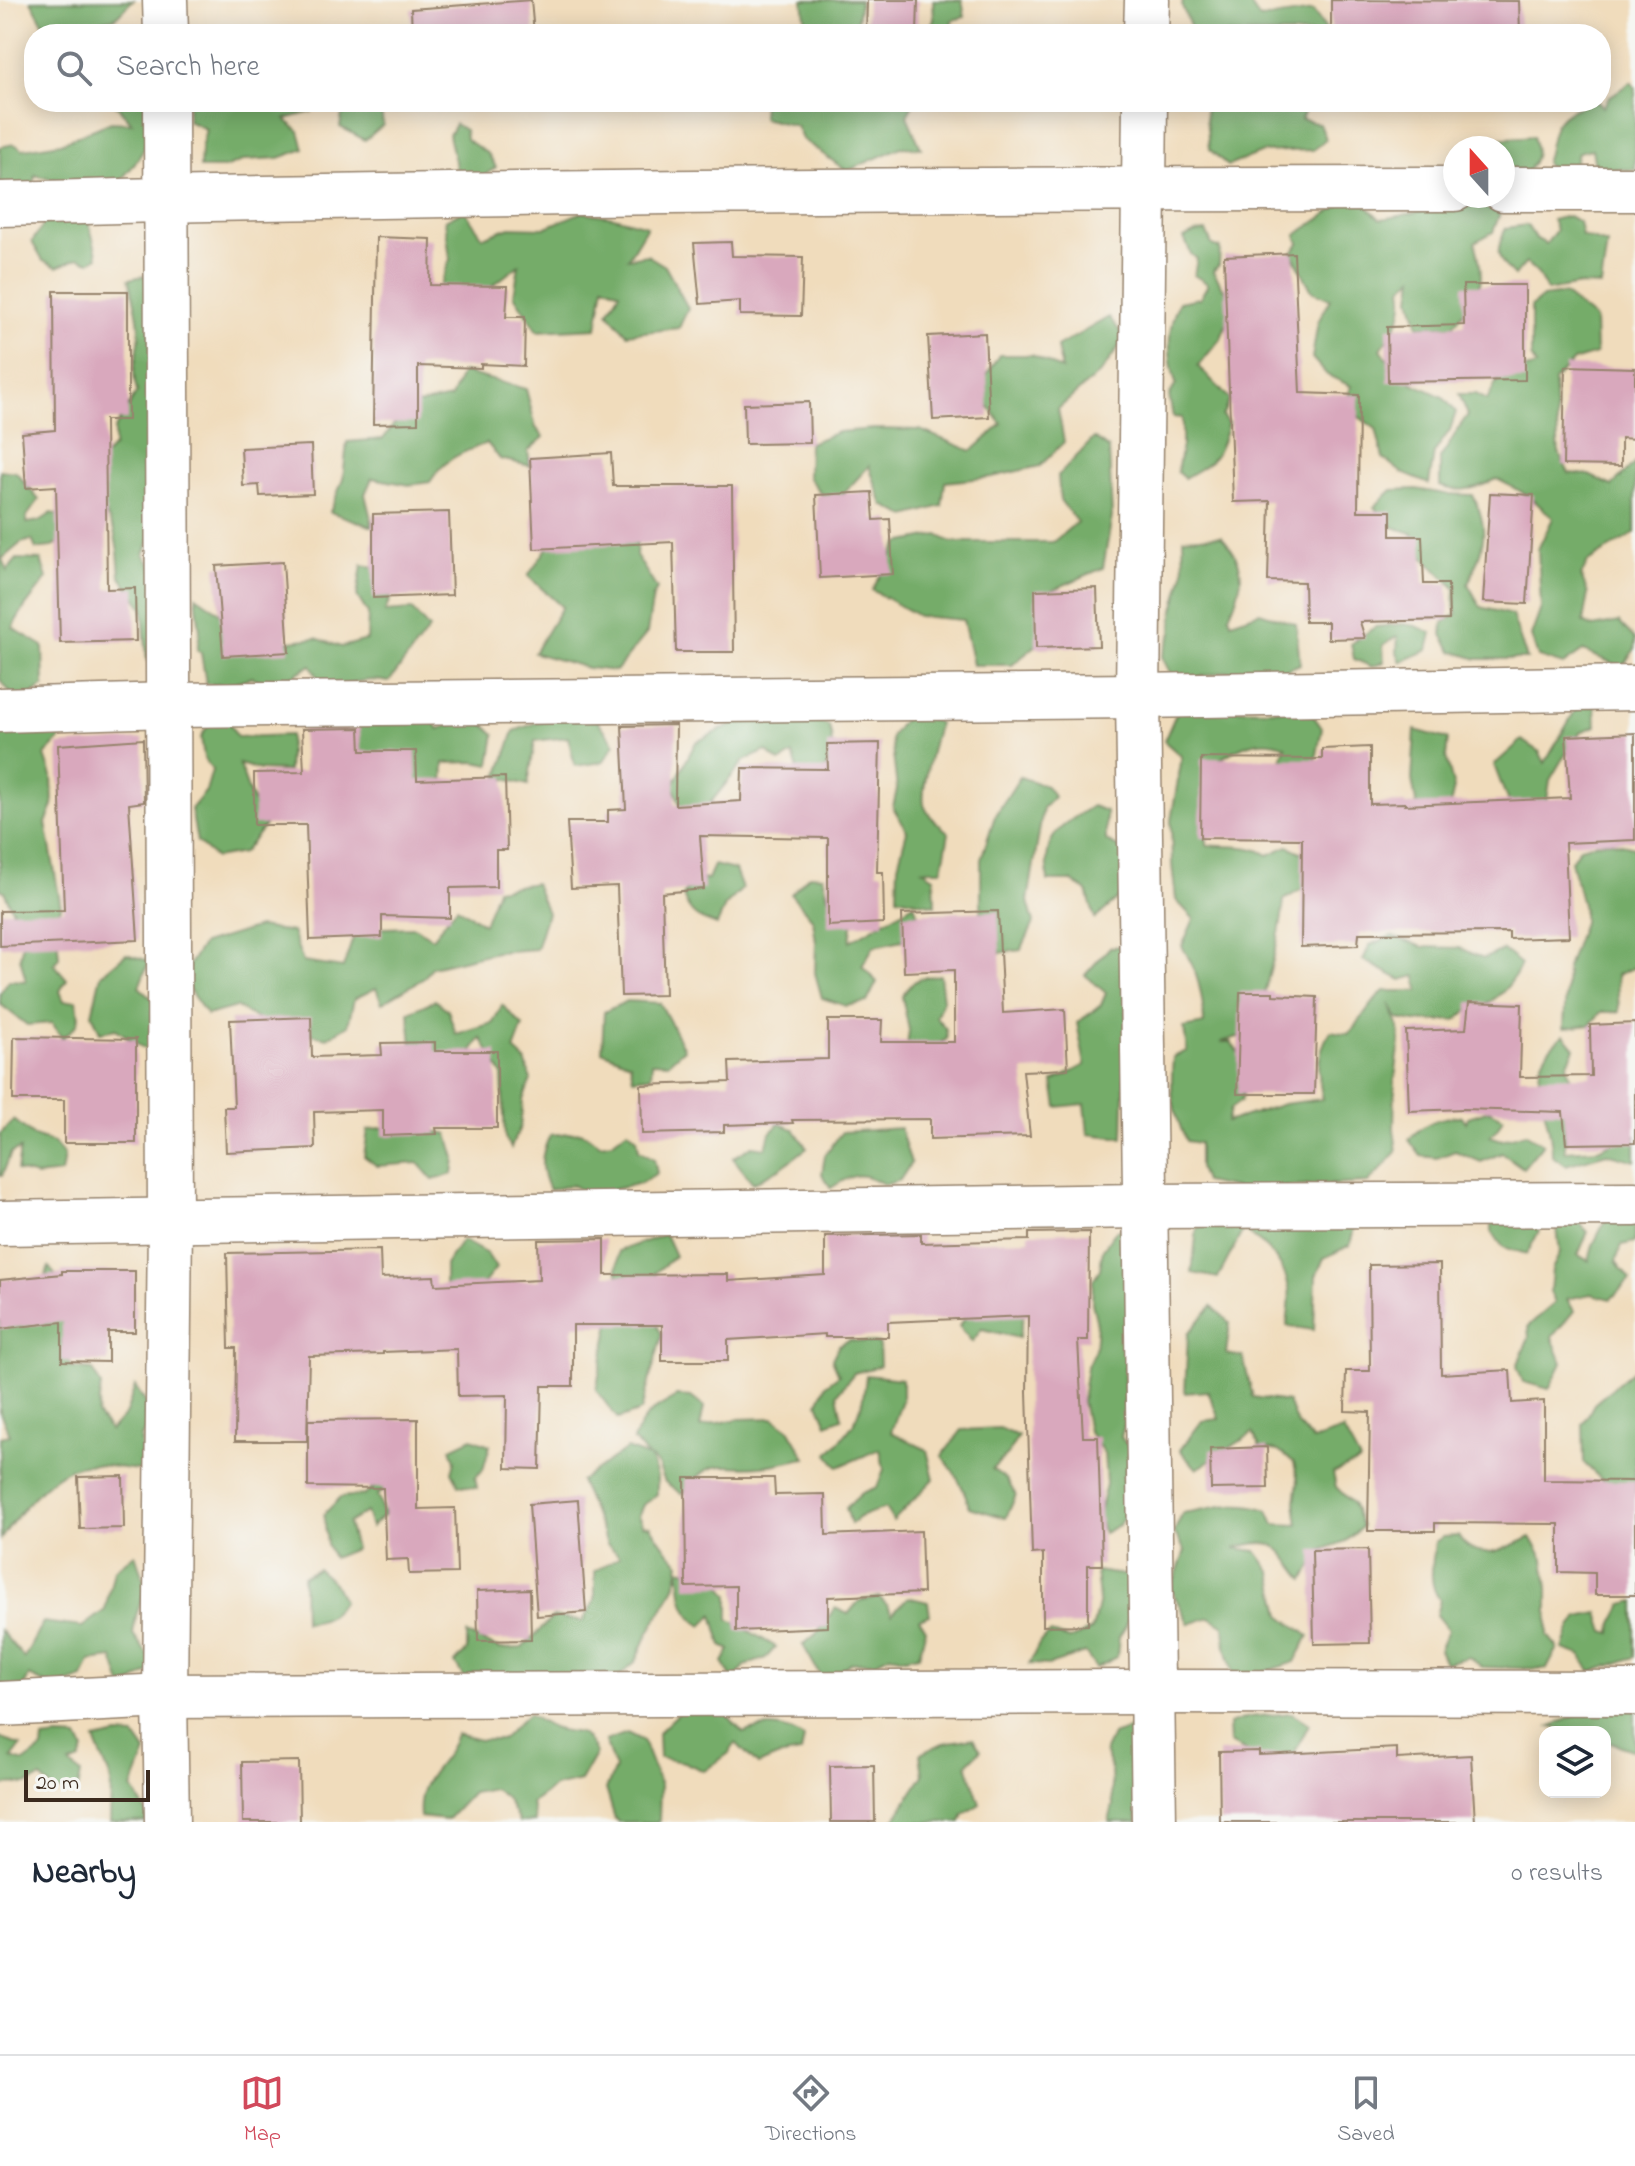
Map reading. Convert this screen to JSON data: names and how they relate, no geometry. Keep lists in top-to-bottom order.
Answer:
{
  "scale_bar": "20 m",
  "north": "top",
  "page": {
    "search": "Search here",
    "scale": "20 m",
    "heading": ["Nearby", "0 results"],
    "nav": ["Map", "Directions", "Saved"]
  }
}
